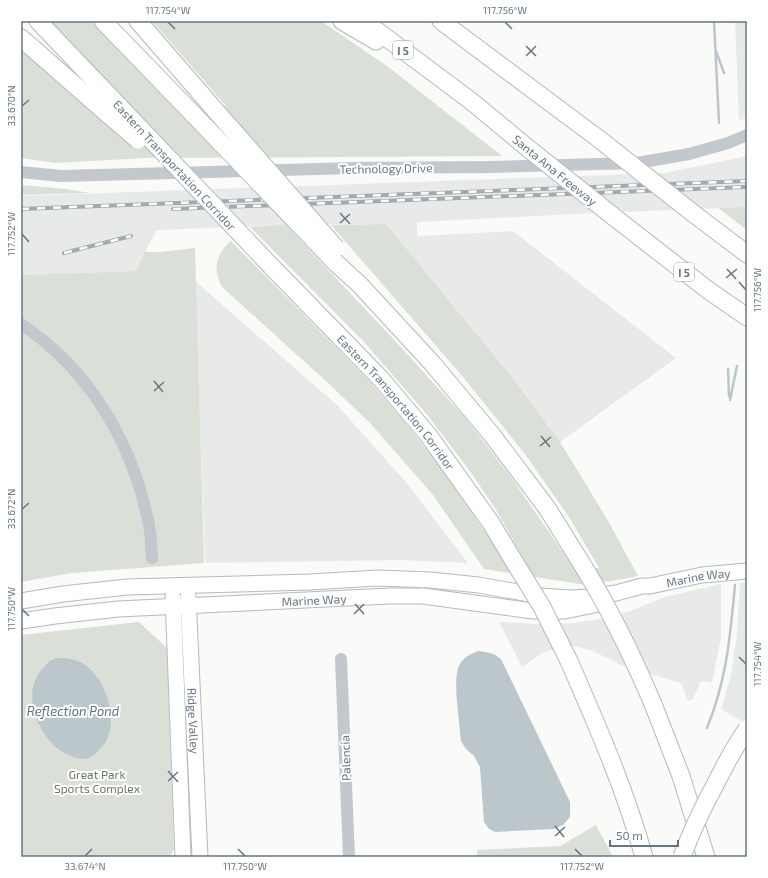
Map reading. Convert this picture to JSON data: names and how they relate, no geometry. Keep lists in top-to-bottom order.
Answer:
{
  "streets": {
    "highway": ["I 5", "Eastern Transportation Corridor", "Santa Ana Freeway"],
    "main road": ["Marine Way", "Ridge Valley"],
    "street": ["Technology Drive", "Palencia"]
  },
  "crossings": [
    ["Marine Way", "Ridge Valley"]
  ],
  "water": ["Reflection Pond"],
  "parks": ["Great Park Sports Complex"],
  "scale_bar": "50 m",
  "coordinates": [
    "117.754°W",
    "117.756°W",
    "33.670°N",
    "117.752°W",
    "33.672°N",
    "117.750°W",
    "33.674°N"
  ]
}
